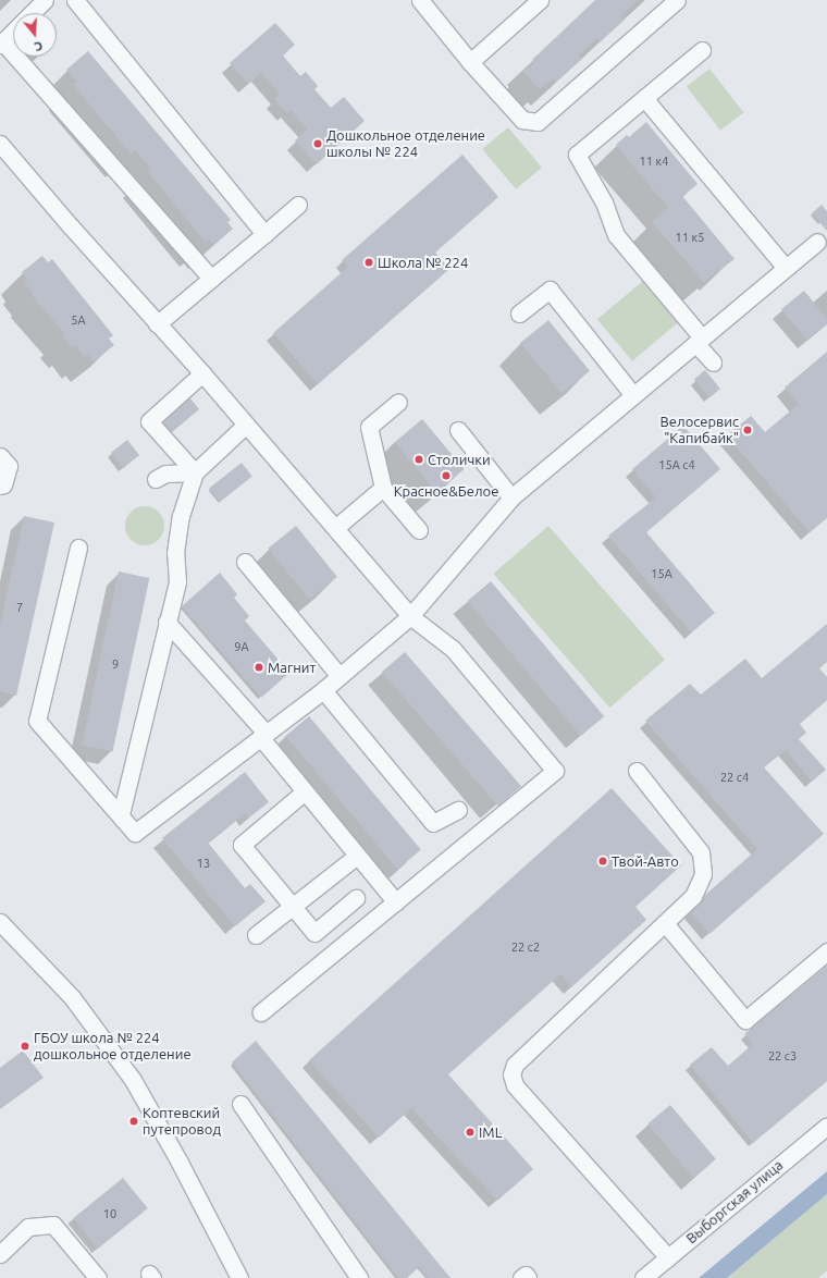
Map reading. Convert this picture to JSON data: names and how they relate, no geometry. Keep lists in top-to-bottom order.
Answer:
{
  "streets": {
    "street": ["Выборгская улица"]
  },
  "places": [
    "Дошкольное отделение школы № 224",
    "Школа № 224",
    "Велосервис \"Капибайк\"",
    "Столички",
    "Красное&Белое",
    "Магнит",
    "Твой-Авто",
    "ГБОУ школа № 224 дошкольное отделение",
    "Коптевский путепровод",
    "IML"
  ],
  "house_numbers": [
    "11 к4",
    "11 к5",
    "5А",
    "15А с4",
    "15А",
    "7",
    "9А",
    "9",
    "22 с4",
    "13",
    "22 с2",
    "22 с3",
    "10"
  ],
  "north": "bottom"
}
